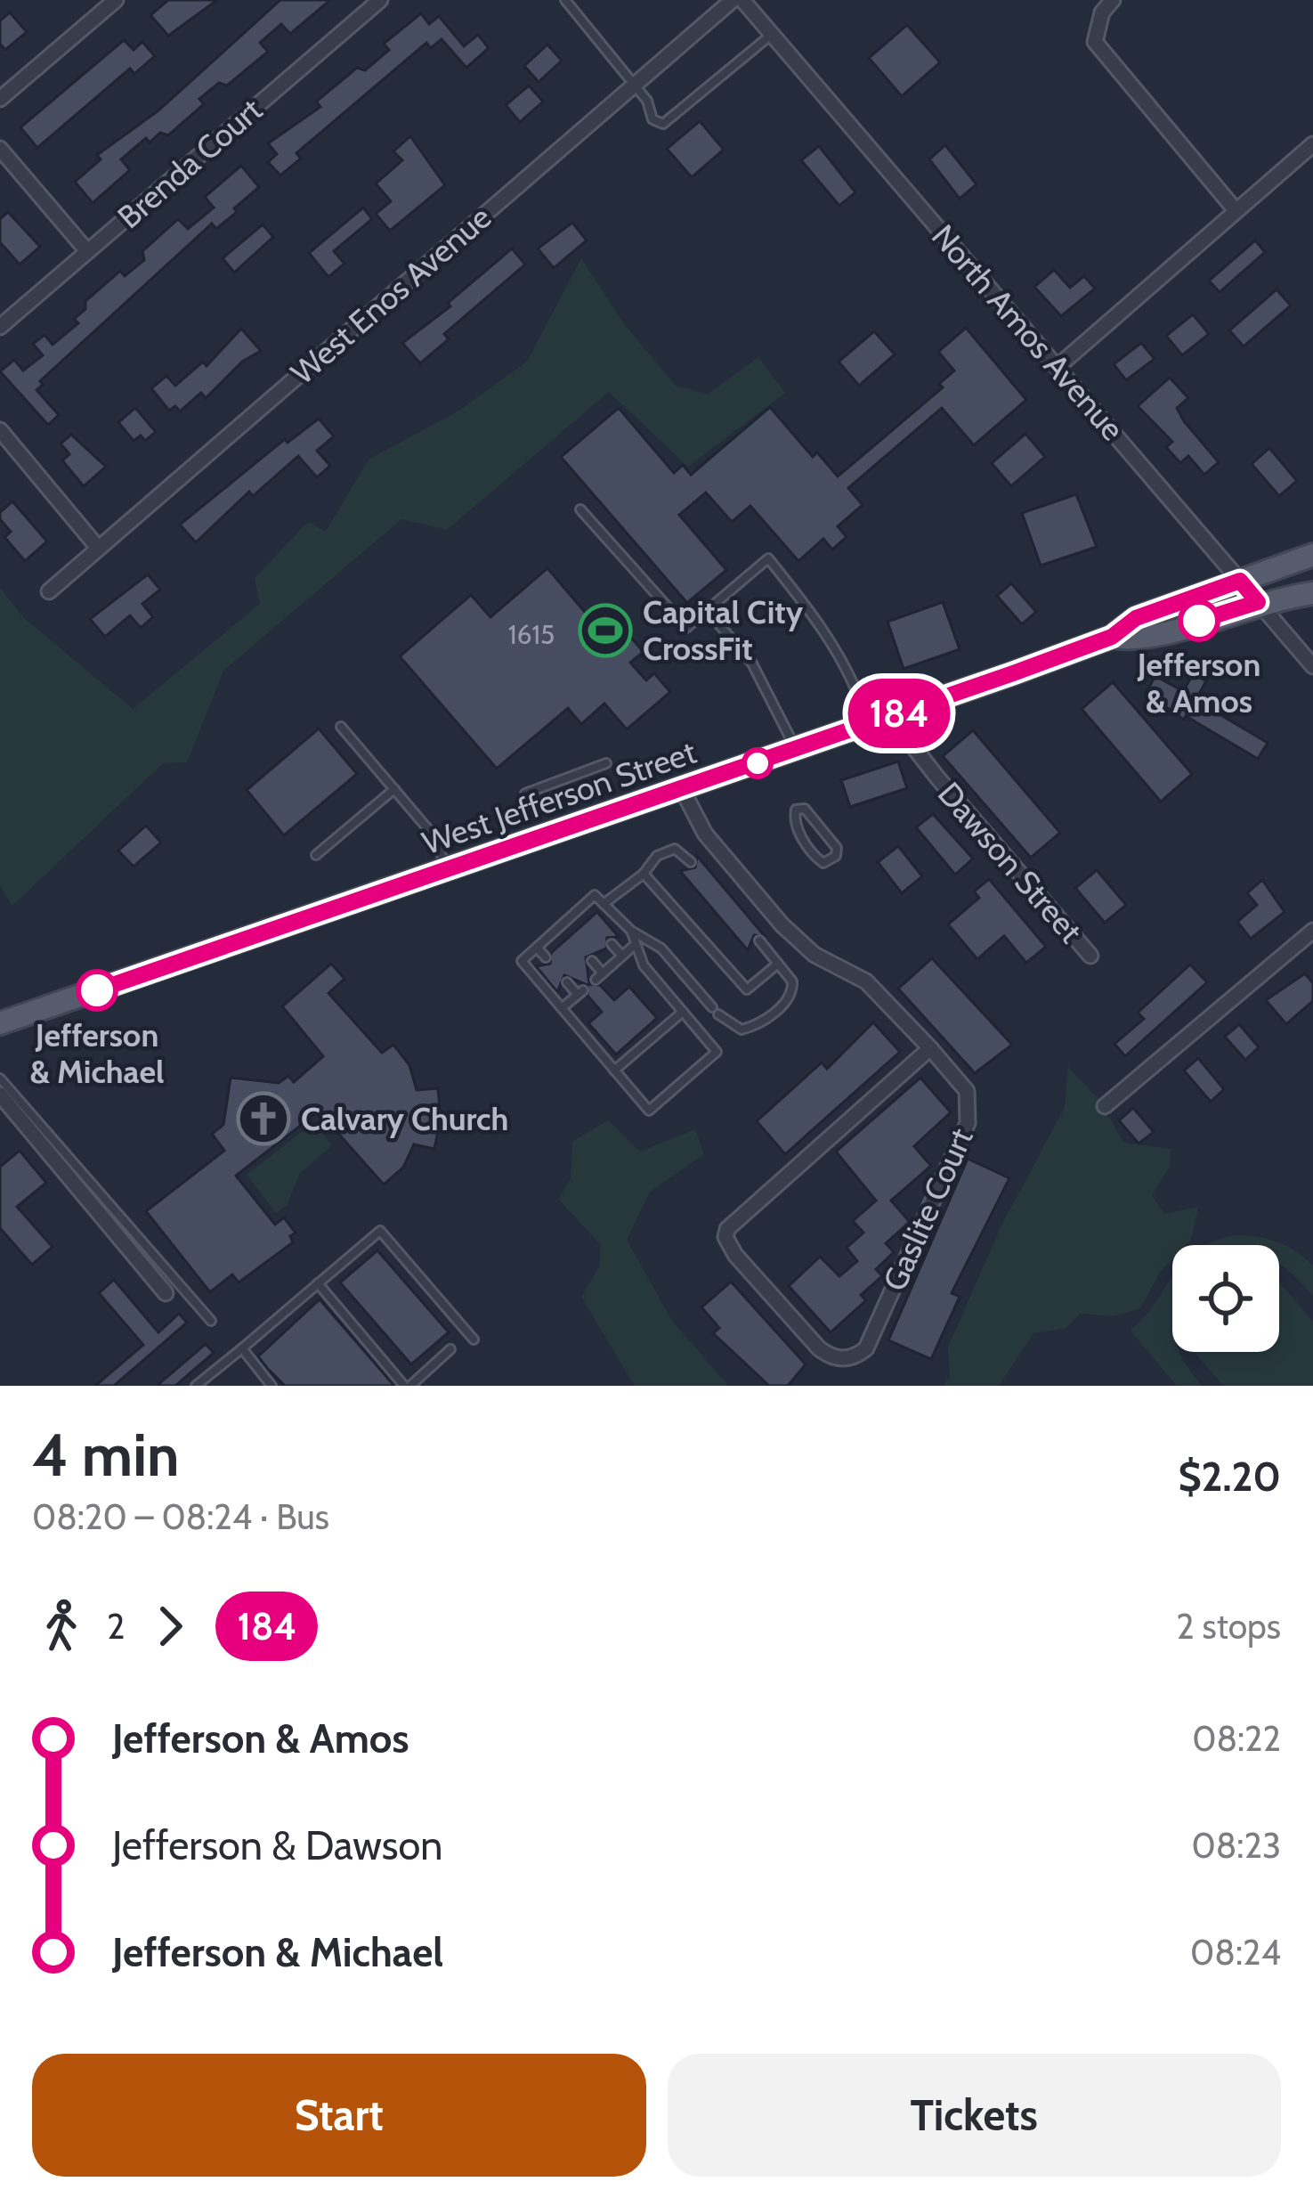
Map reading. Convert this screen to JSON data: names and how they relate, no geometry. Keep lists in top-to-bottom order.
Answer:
{
  "streets": {
    "main road": ["West Jefferson Street"],
    "street": [
      "Brenda Court",
      "West Enos Avenue",
      "North Amos Avenue",
      "Dawson Street",
      "Gaslite Court"
    ]
  },
  "crossings": [
    ["North Amos Avenue", "West Jefferson Street"],
    ["West Jefferson Street", "Dawson Street"]
  ],
  "places": {
    "other": ["Jefferson & Amos", "Jefferson & Michael"],
    "sports": ["Capital City CrossFit"],
    "church": ["Calvary Church"]
  },
  "lines": ["bus line 184"],
  "house_numbers": ["1615"],
  "page": {
    "on_map": "184",
    "heading": ["4 min", "08:20 – 08:24 · Bus", "$2.20"],
    "legs": ["2", "184", "2 stops"],
    "list": [
      {
        "name": "Jefferson & Amos",
        "value": "08:22"
      },
      {
        "name": "Jefferson & Dawson",
        "value": "08:23"
      },
      {
        "name": "Jefferson & Michael",
        "value": "08:24"
      }
    ],
    "buttons": ["Start", "Tickets"]
  }
}
